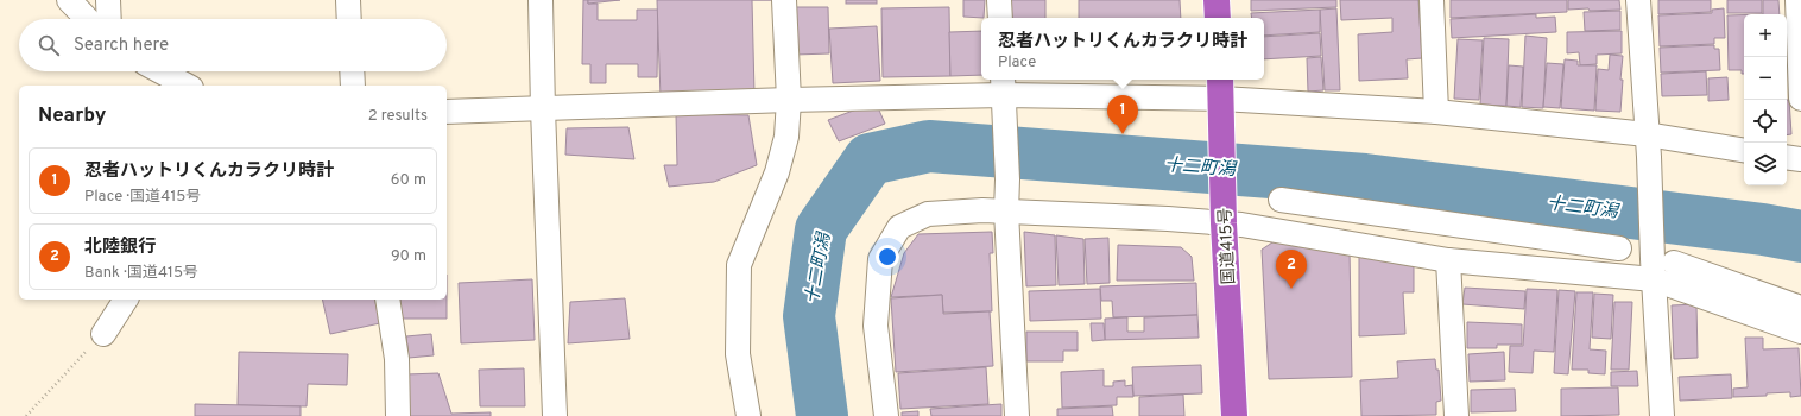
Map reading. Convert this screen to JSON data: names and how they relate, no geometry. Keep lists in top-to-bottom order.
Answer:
{
  "streets": {
    "highway": ["国道415号"]
  },
  "water": ["十二町潟"],
  "page": {
    "map_buttons": ["+", "−"],
    "popup": ["忍者ハットリくんカラクリ時計", "Place"],
    "search": "Search here",
    "heading": ["Nearby", "2 results"],
    "pins": ["1", "2"],
    "list": [
      {
        "mark": "1",
        "name": "忍者ハットリくんカラクリ時計",
        "note": "Place · 国道415号",
        "value": "60 m"
      },
      {
        "mark": "2",
        "name": "北陸銀行",
        "note": "Bank · 国道415号",
        "value": "90 m"
      }
    ]
  }
}
